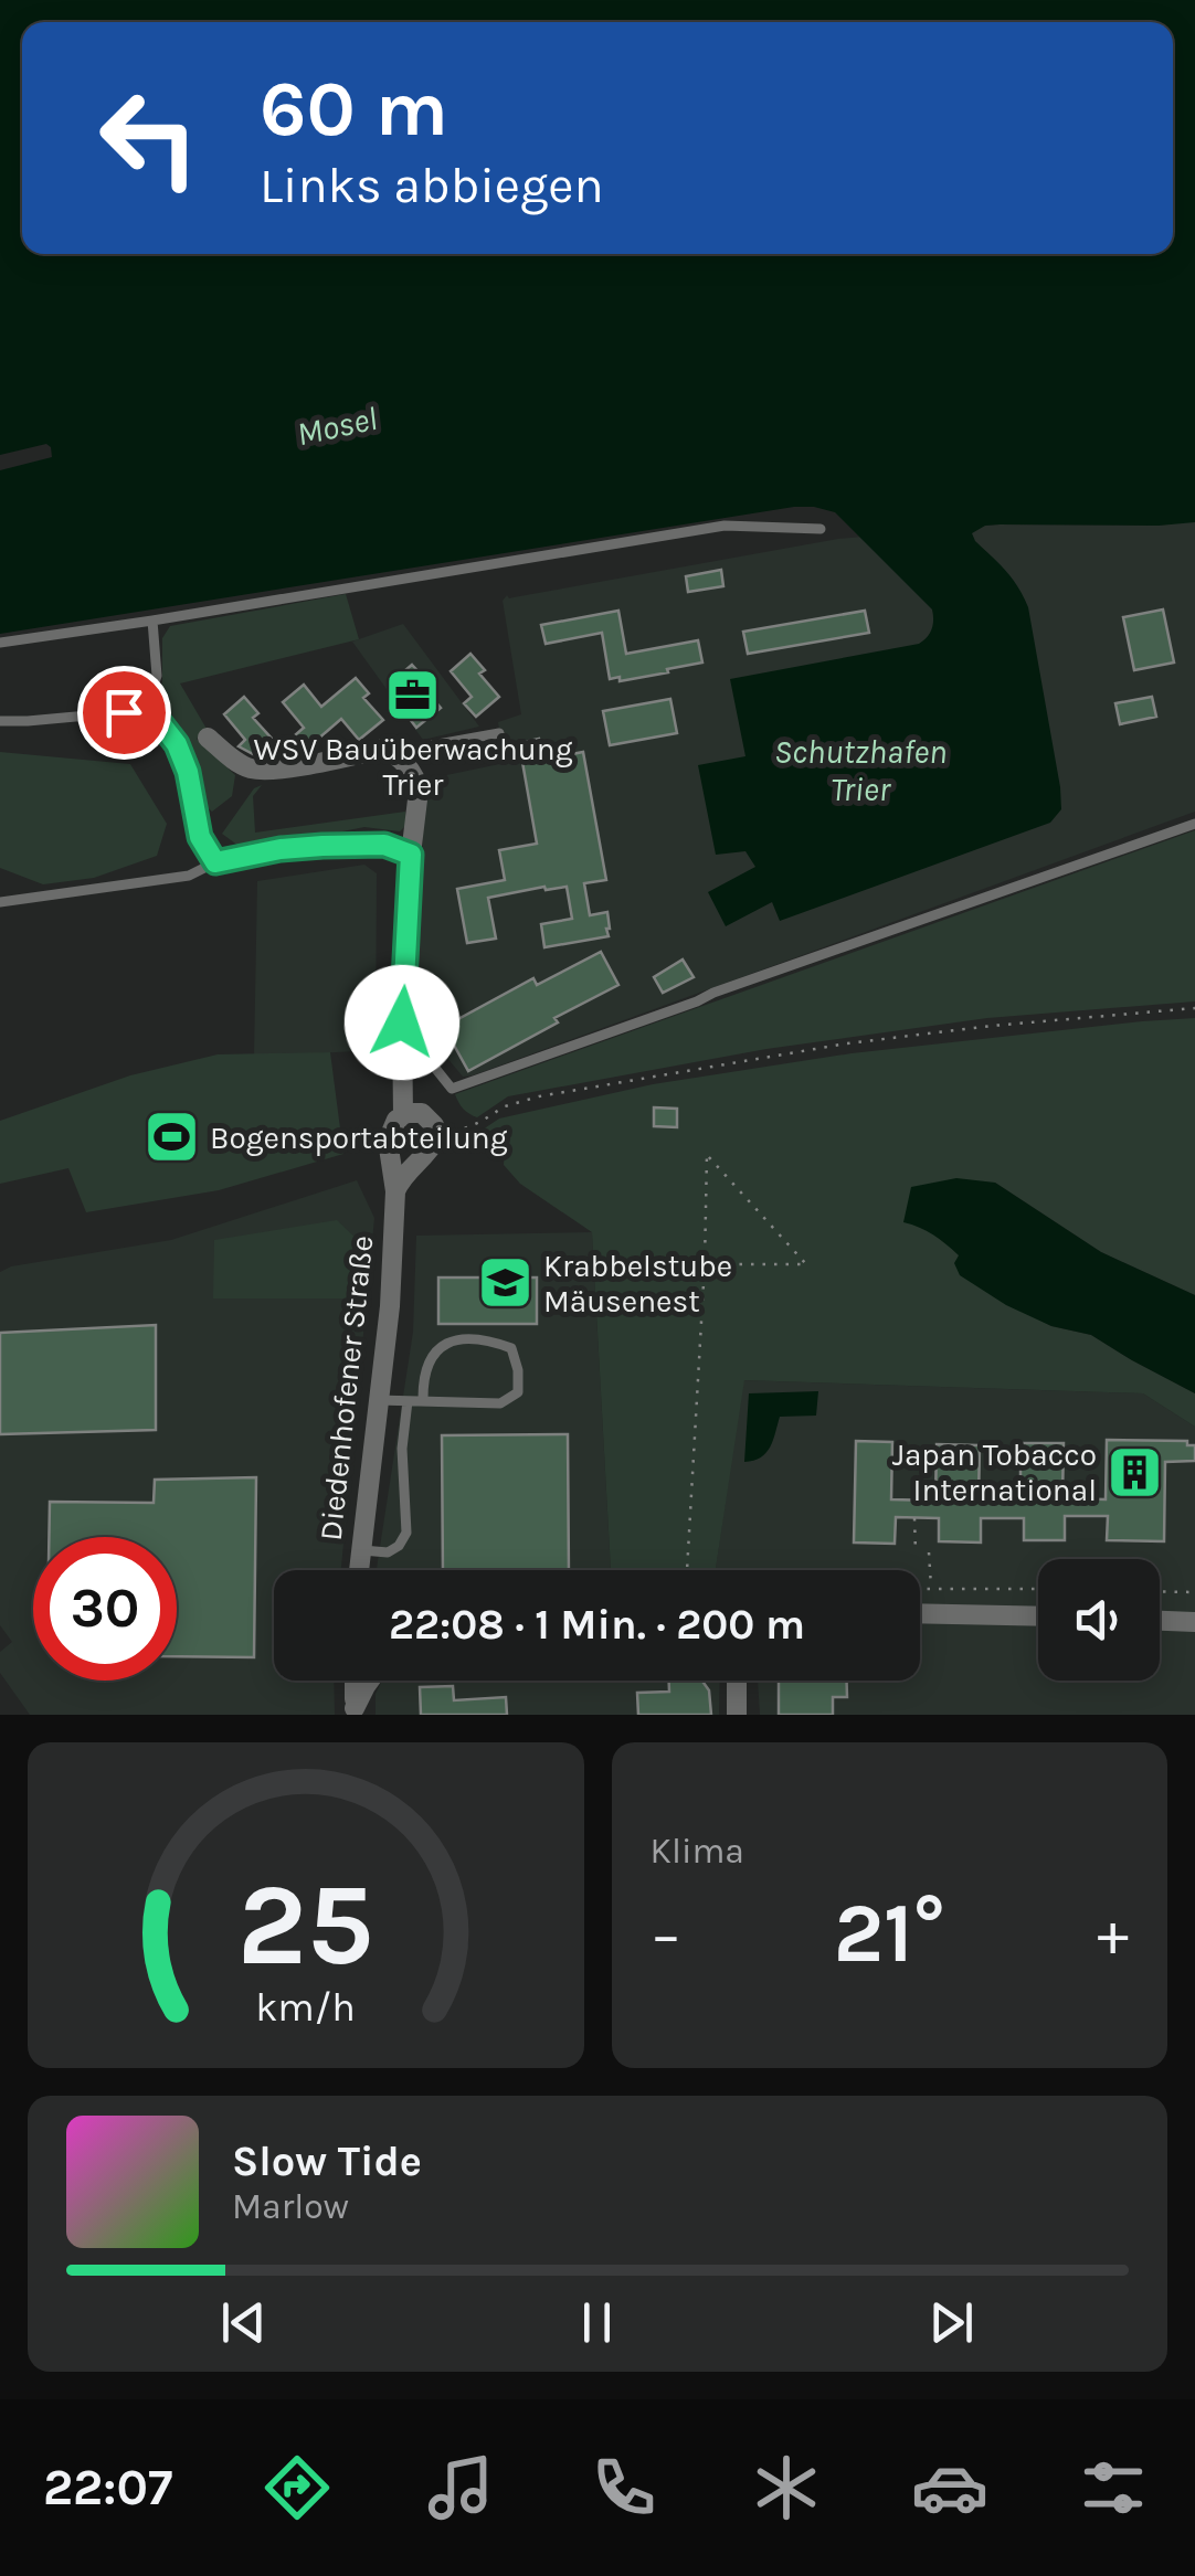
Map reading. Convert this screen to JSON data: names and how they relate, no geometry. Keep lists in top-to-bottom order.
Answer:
{
  "streets": {
    "street": ["Diedenhofener Straße"]
  },
  "water": ["Mosel", "Schutzhafen Trier"],
  "places": {
    "office": ["WSV Bauüberwachung Trier"],
    "sports": ["Bogensportabteilung"],
    "school or university": ["Krabbelstube Mäusenest"],
    "building": ["Japan Tobacco International"]
  },
  "page": {
    "turn": ["60 m", "Links abbiegen"],
    "limit": "30",
    "trip": "22:08 · 1 Min. · 200 m",
    "tile": "Klima",
    "heat": ["−", "21°", "+"],
    "song": ["Slow Tide", "Marlow"],
    "tabs": "22:07",
    "gauge": ["25", "km/h"]
  }
}
